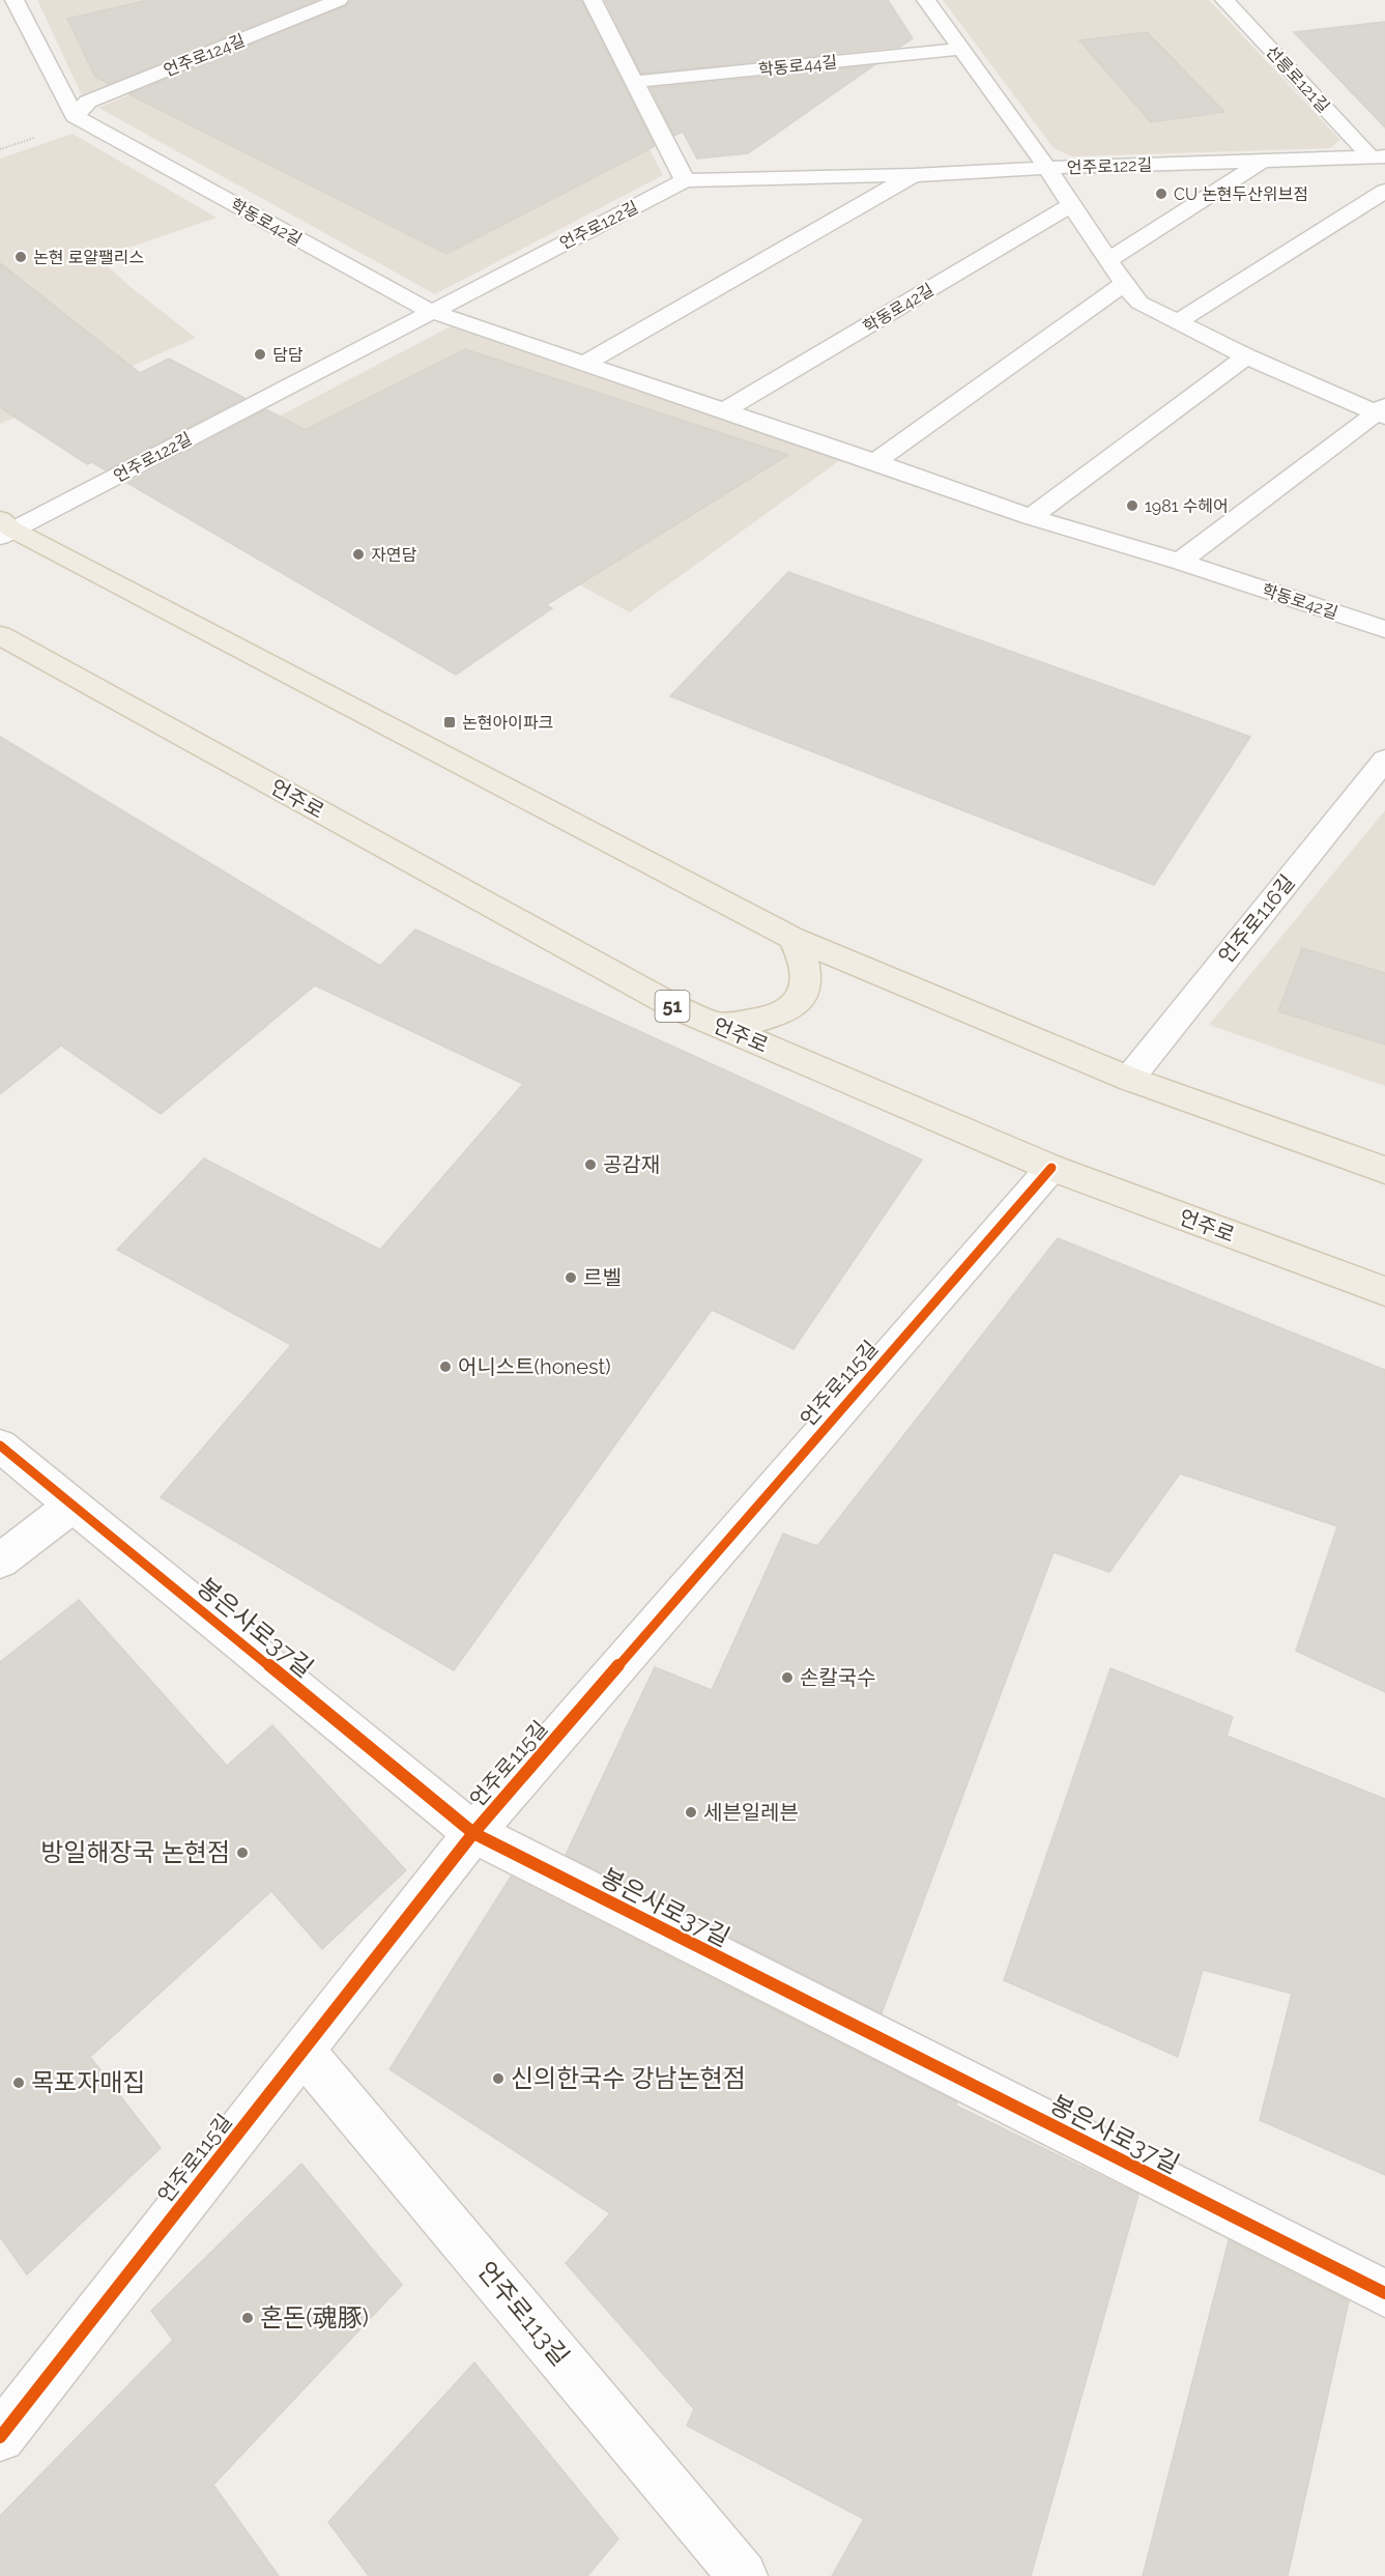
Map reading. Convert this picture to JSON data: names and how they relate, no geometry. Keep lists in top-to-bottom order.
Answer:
{
  "streets": {
    "main road": ["언주로", "51"],
    "street": [
      "언주로124길",
      "학동로44길",
      "선릉로121길",
      "언주로122길",
      "학동로42길",
      "언주로116길",
      "언주로115길",
      "봉은사로37길",
      "언주로113길"
    ]
  },
  "crossings": [
    ["언주로124길", "학동로42길"],
    ["선릉로121길", "언주로122길"],
    ["언주로122길", "학동로42길"],
    ["언주로", "언주로115길"],
    ["언주로115길", "봉은사로37길"],
    ["언주로115길", "언주로113길"]
  ],
  "places": {
    "other": [
      "CU 논현두산위브점",
      "논현 로얄팰리스",
      "담담",
      "1981 수헤어",
      "자연담",
      "공감재",
      "르벨",
      "어니스트(honest)",
      "손칼국수",
      "세븐일레븐",
      "방일해장국 논현점",
      "신의한국수 강남논현점",
      "목포자매집",
      "혼돈(魂豚)"
    ],
    "transit": ["논현아이파크"]
  }
}
